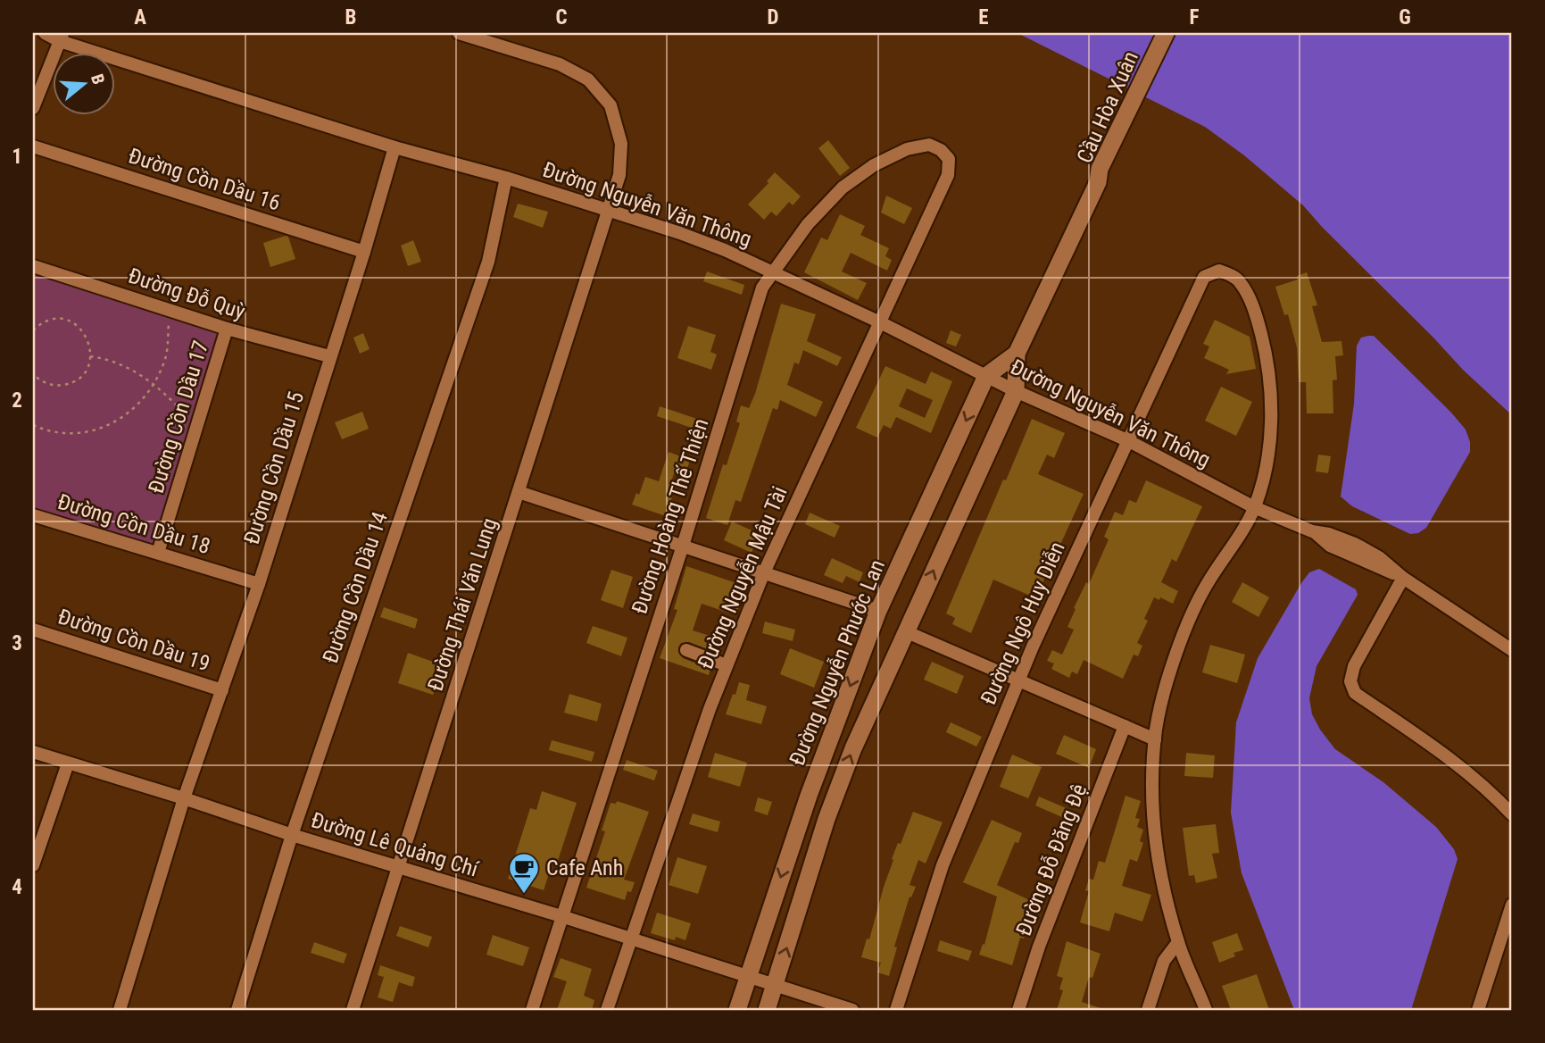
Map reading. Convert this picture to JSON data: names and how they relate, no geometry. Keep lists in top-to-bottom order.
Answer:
{
  "streets": {
    "main road": ["Cầu Hòa Xuân", "Đường Nguyễn Phước Lan"],
    "street": [
      "Đường Cồn Dầu 16",
      "Đường Nguyễn Văn Thông",
      "Đường Đỗ Quỳ",
      "Đường Cồn Dầu 17",
      "Đường Cồn Dầu 15",
      "Đường Hoàng Thế Thiện",
      "Đường Cồn Dầu 18",
      "Đường Nguyễn Mậu Tài",
      "Đường Cồn Dầu 14",
      "Đường Thái Văn Lung",
      "Đường Ngô Huy Diễn",
      "Đường Cồn Dầu 19",
      "Đường Lê Quảng Chí",
      "Đường Đỗ Đăng Đệ"
    ]
  },
  "crossings": [
    ["Cầu Hòa Xuân", "Đường Nguyễn Phước Lan"],
    ["Đường Cồn Dầu 16", "Đường Cồn Dầu 15"],
    ["Đường Nguyễn Văn Thông", "Đường Cồn Dầu 15"],
    ["Đường Nguyễn Văn Thông", "Đường Hoàng Thế Thiện"],
    ["Đường Nguyễn Văn Thông", "Đường Nguyễn Mậu Tài"],
    ["Đường Nguyễn Văn Thông", "Đường Cồn Dầu 14"],
    ["Đường Nguyễn Văn Thông", "Đường Thái Văn Lung"],
    ["Đường Nguyễn Văn Thông", "Đường Ngô Huy Diễn"],
    ["Đường Nguyễn Văn Thông", "Đường Nguyễn Phước Lan"],
    ["Đường Đỗ Quỳ", "Đường Cồn Dầu 17"],
    ["Đường Đỗ Quỳ", "Đường Cồn Dầu 15"],
    ["Đường Cồn Dầu 17", "Đường Cồn Dầu 18"],
    ["Đường Cồn Dầu 15", "Đường Cồn Dầu 18"],
    ["Đường Cồn Dầu 15", "Đường Cồn Dầu 19"],
    ["Đường Cồn Dầu 15", "Đường Lê Quảng Chí"],
    ["Đường Hoàng Thế Thiện", "Đường Nguyễn Mậu Tài"],
    ["Đường Hoàng Thế Thiện", "Đường Lê Quảng Chí"],
    ["Đường Nguyễn Mậu Tài", "Đường Lê Quảng Chí"],
    ["Đường Cồn Dầu 14", "Đường Lê Quảng Chí"],
    ["Đường Thái Văn Lung", "Đường Lê Quảng Chí"],
    ["Đường Nguyễn Phước Lan", "Đường Lê Quảng Chí"]
  ],
  "places": {
    "cafe": ["Cafe Anh"]
  },
  "north": "right",
  "grid": {
    "columns": [
      "A",
      "B",
      "C",
      "D",
      "E",
      "F",
      "G"
    ],
    "rows": [
      "1",
      "2",
      "3",
      "4"
    ]
  }
}
